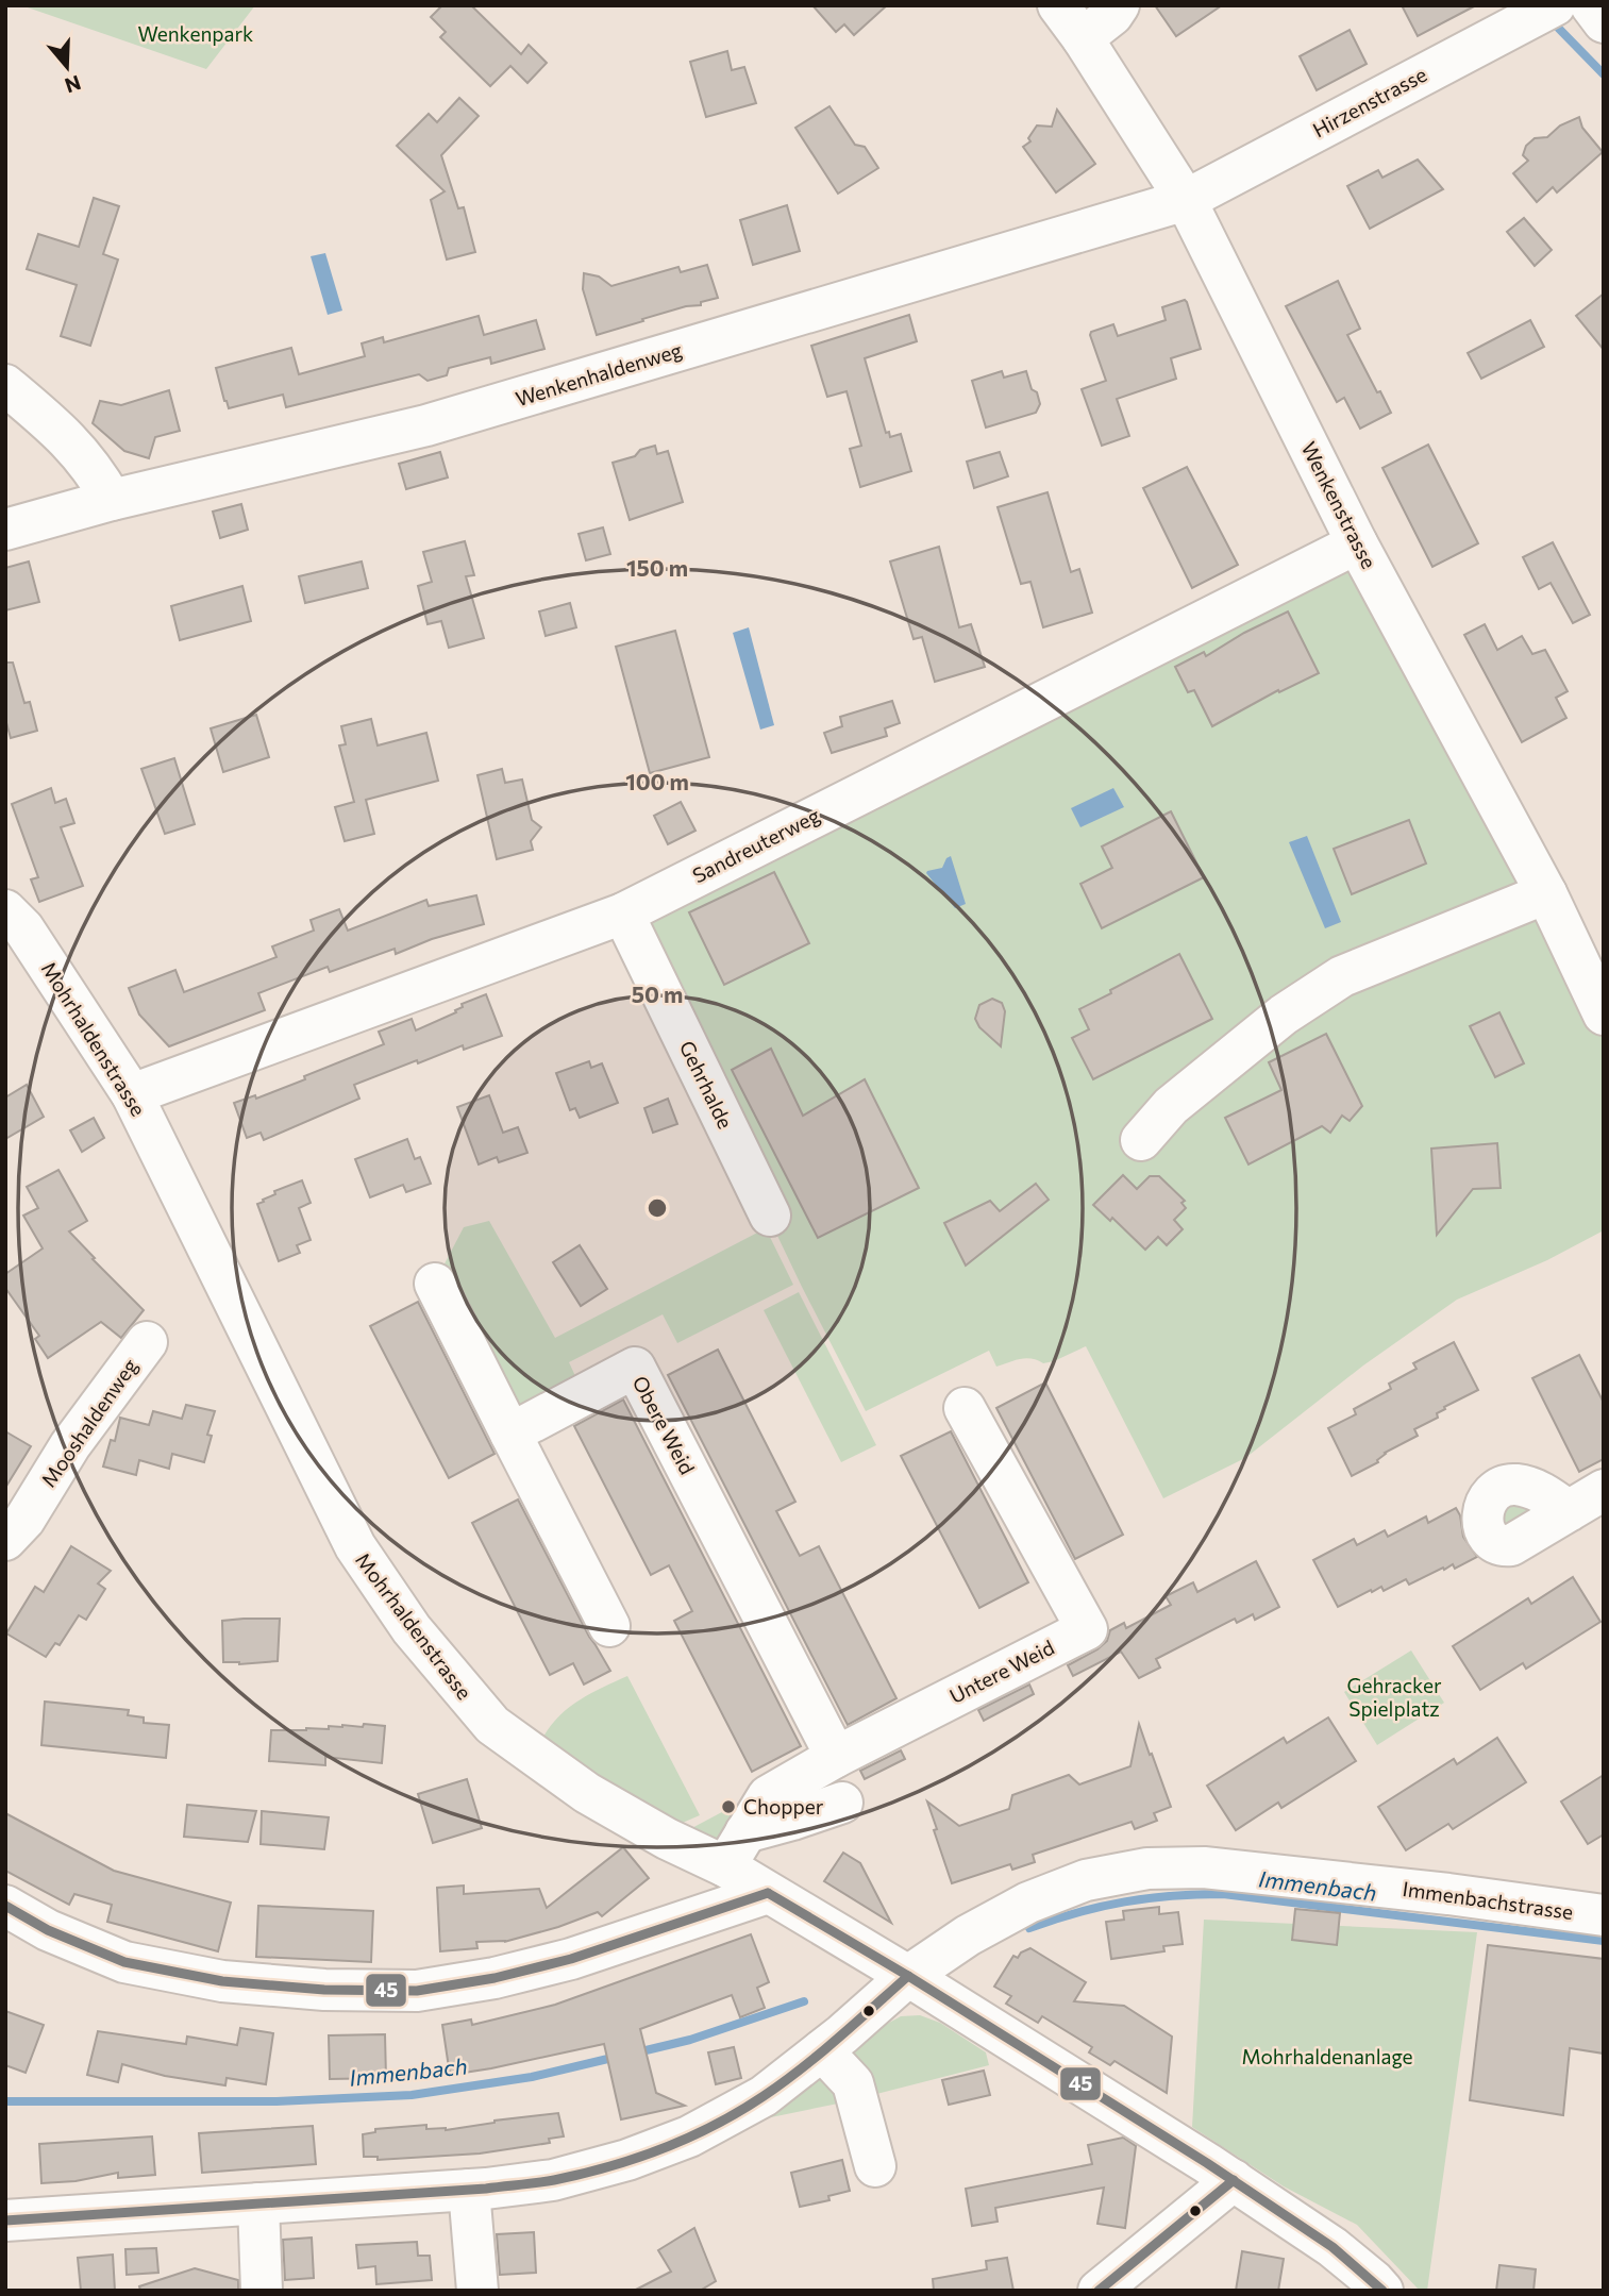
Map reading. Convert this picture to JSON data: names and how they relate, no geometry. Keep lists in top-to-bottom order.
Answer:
{
  "streets": {
    "street": [
      "Hirzenstrasse",
      "Wenkenhaldenweg",
      "Wenkenstrasse",
      "Sandreuterweg",
      "Mohrhaldenstrasse",
      "Gehrhalde",
      "Mooshaldenweg",
      "Obere Weid",
      "Untere Weid",
      "Immenbachstrasse"
    ]
  },
  "crossings": [
    ["Hirzenstrasse", "Wenkenhaldenweg"],
    ["Hirzenstrasse", "Wenkenstrasse"],
    ["Wenkenhaldenweg", "Wenkenstrasse"],
    ["Wenkenstrasse", "Sandreuterweg"],
    ["Sandreuterweg", "Mohrhaldenstrasse"],
    ["Sandreuterweg", "Gehrhalde"],
    ["Mohrhaldenstrasse", "Untere Weid"],
    ["Mohrhaldenstrasse", "Immenbachstrasse"],
    ["Obere Weid", "Untere Weid"]
  ],
  "water": ["Immenbach"],
  "parks": ["Wenkenpark", "Gehracker Spielplatz", "Mohrhaldenanlage"],
  "places": ["Chopper"],
  "lines": ["transit line 45"],
  "north": "bottom",
  "rings": ["150 m", "100 m", "50 m"]
}
